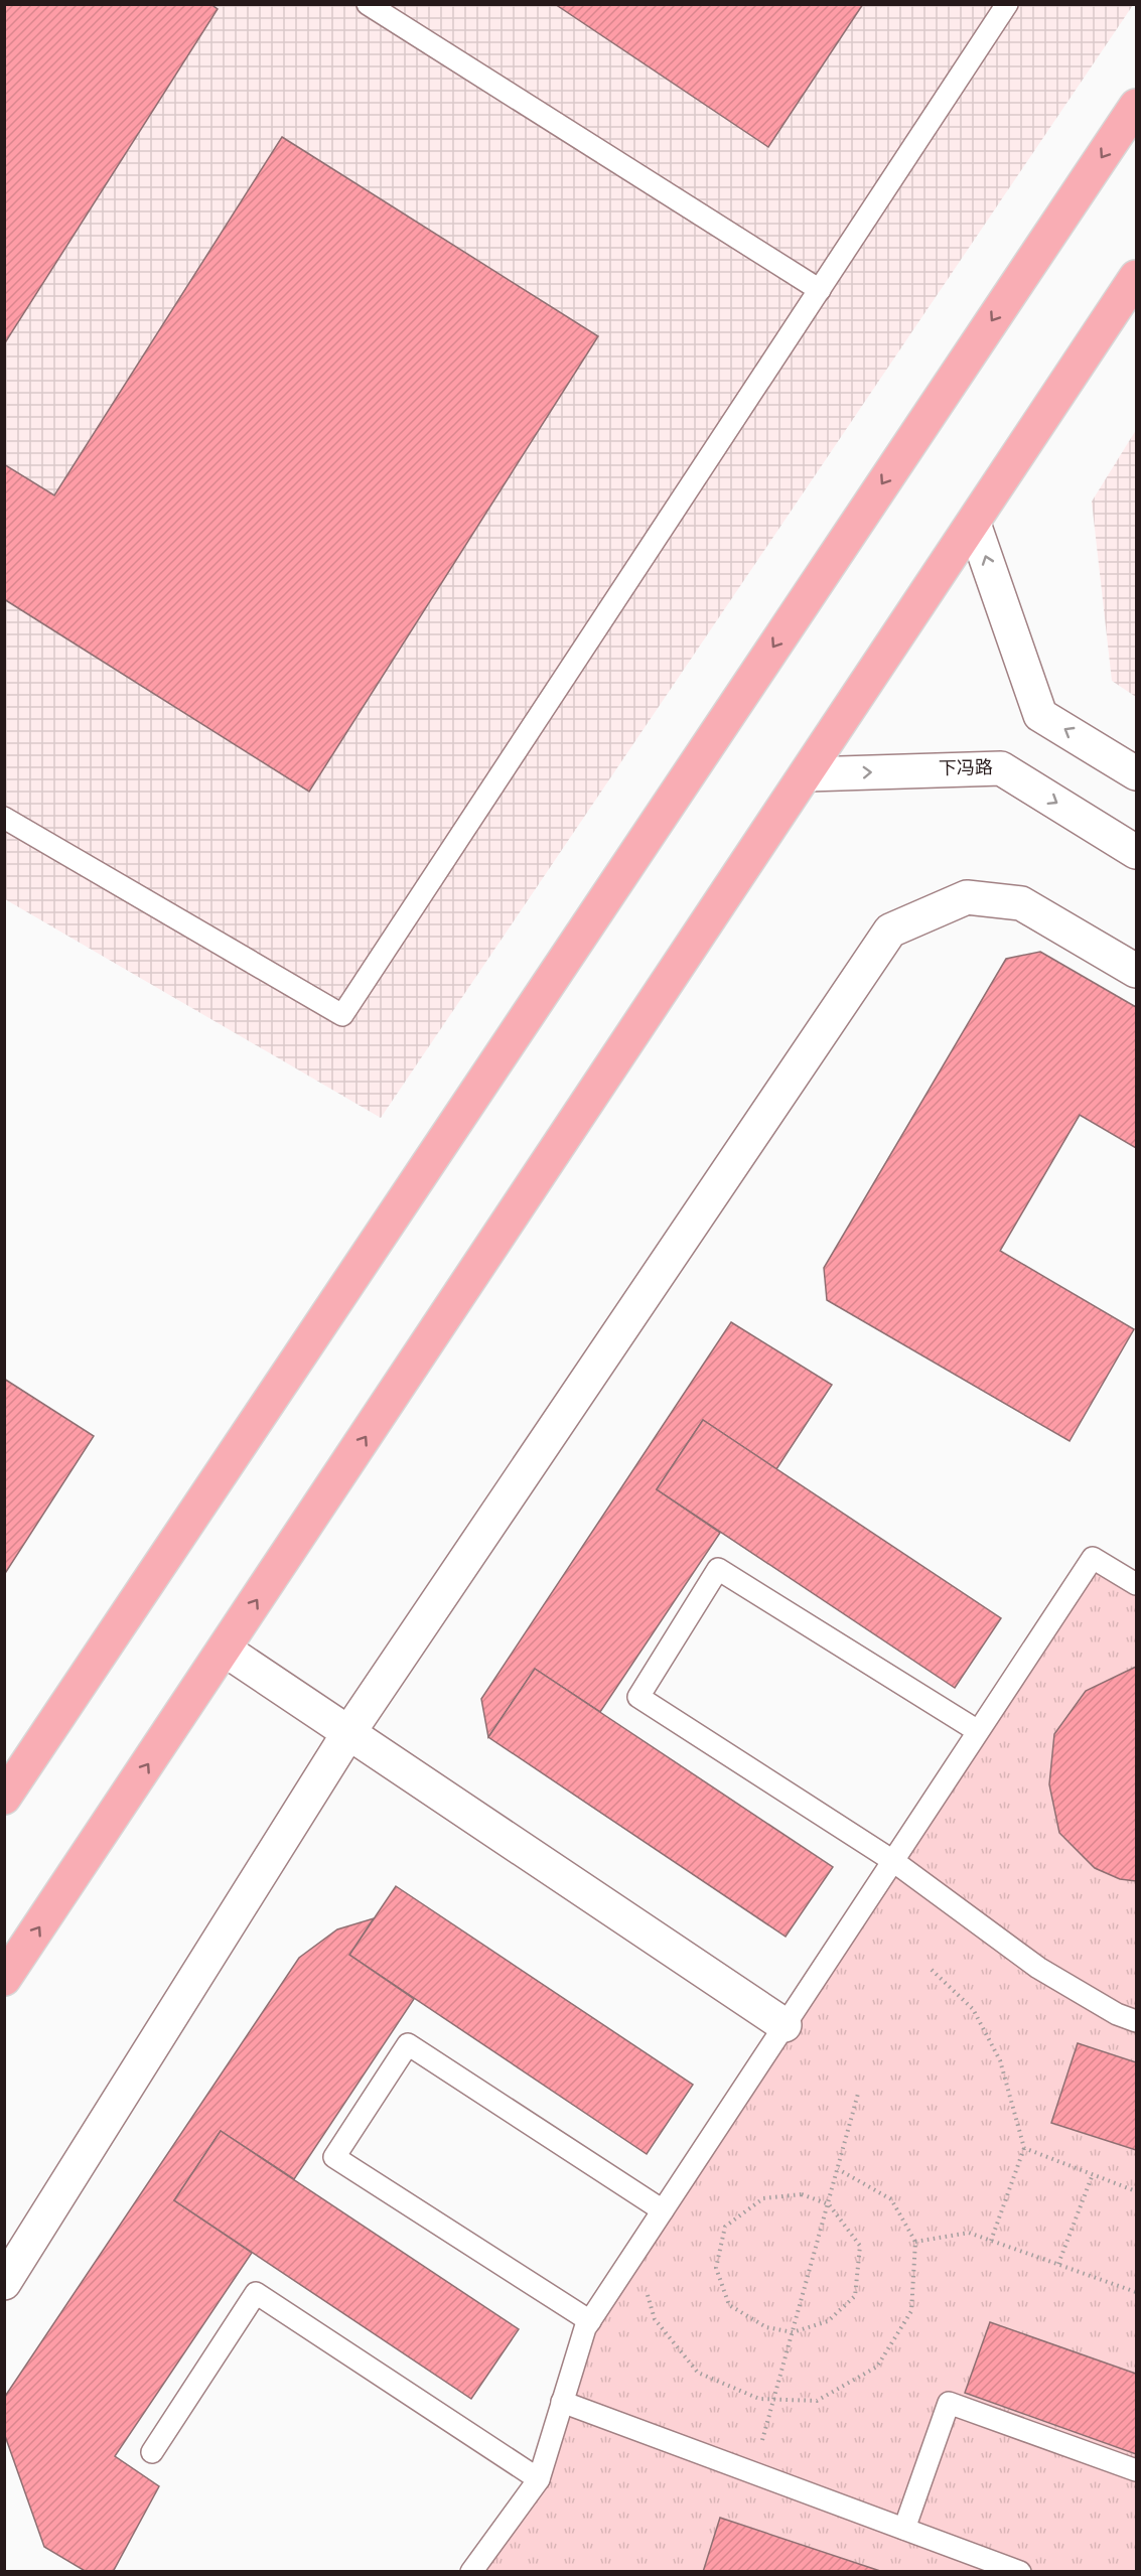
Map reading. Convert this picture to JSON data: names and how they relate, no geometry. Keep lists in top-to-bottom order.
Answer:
{
  "streets": {
    "street": ["下冯路"]
  },
  "one_way": ["下冯路"]
}
